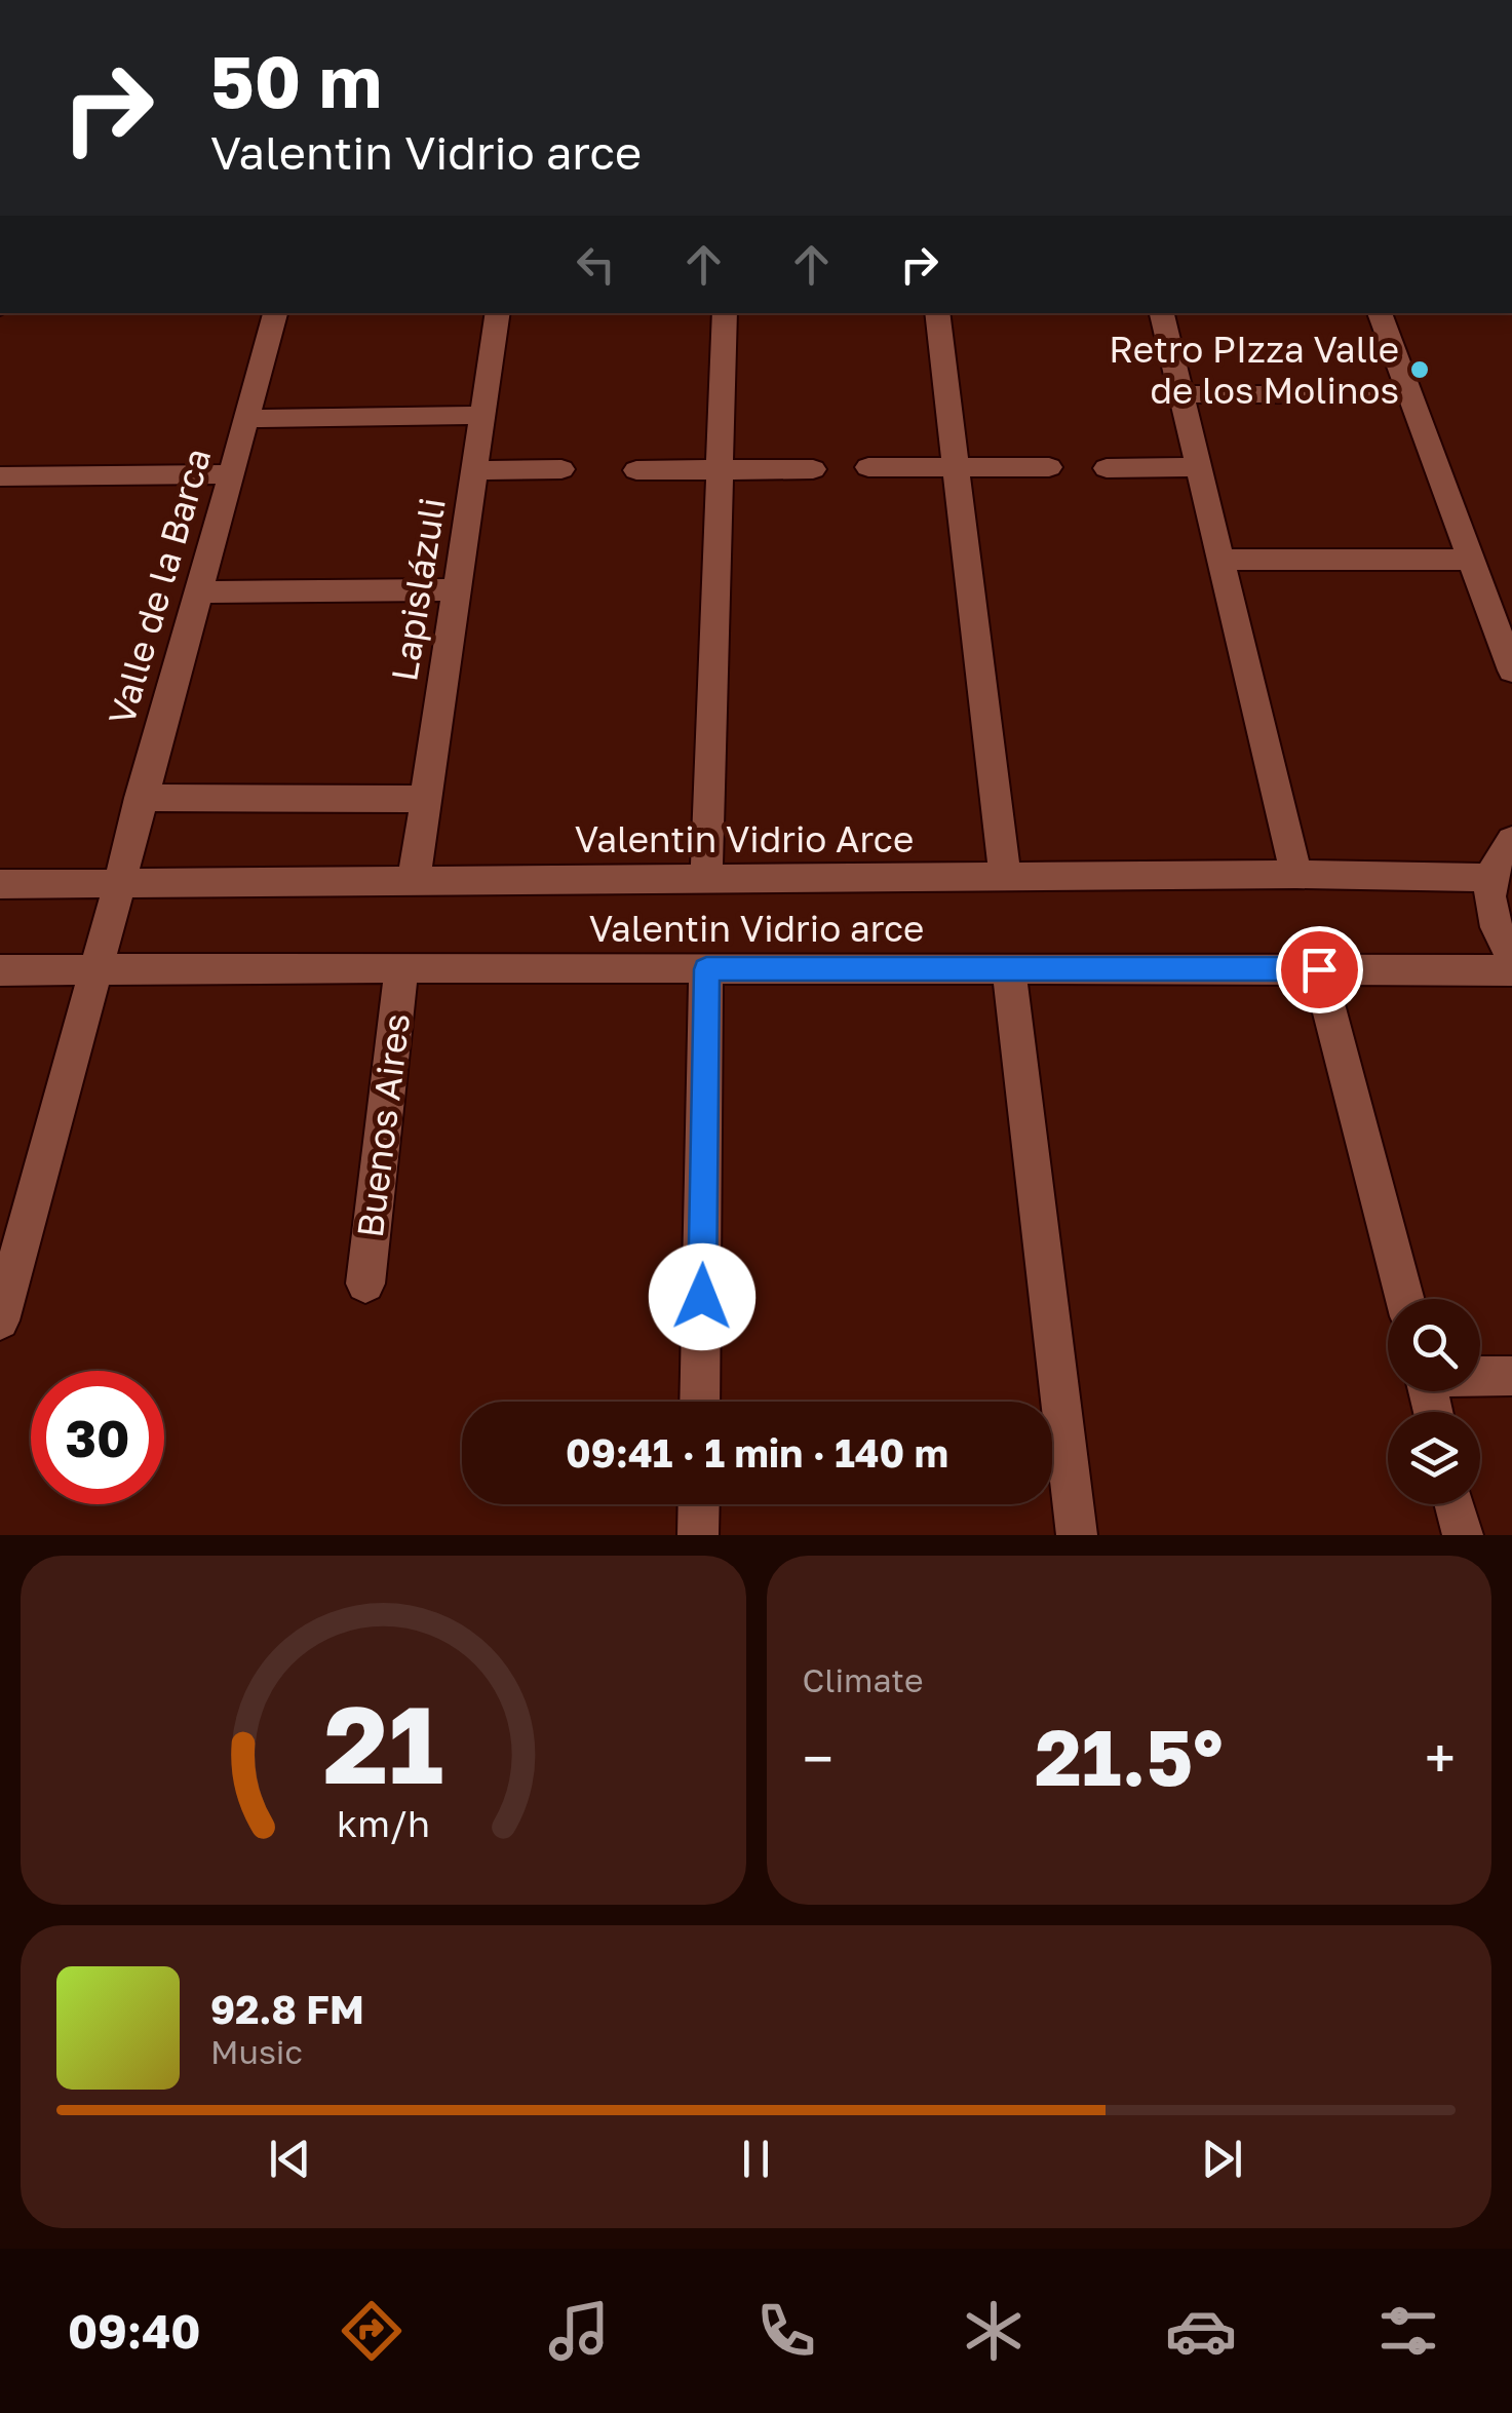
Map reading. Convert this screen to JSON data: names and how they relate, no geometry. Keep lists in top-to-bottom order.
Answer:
{
  "streets": {
    "street": [
      "Valle de la Barca",
      "Lapislázuli",
      "Valentin Vidrio Arce",
      "Valentin Vidrio arce",
      "Buenos Aires"
    ]
  },
  "crossings": [
    ["Valle de la Barca", "Valentin Vidrio Arce"],
    ["Valle de la Barca", "Valentin Vidrio arce"],
    ["Lapislázuli", "Valentin Vidrio Arce"],
    ["Valentin Vidrio arce", "Buenos Aires"]
  ],
  "places": ["Retro PIzza Valle de los Molinos"],
  "page": {
    "turn": ["50 m", "Valentin Vidrio arce"],
    "limit": "30",
    "trip": "09:41 · 1 min · 140 m",
    "tile": "Climate",
    "heat": ["−", "21.5°", "+"],
    "song": ["92.8 FM", "Music"],
    "tabs": "09:40",
    "gauge": ["21", "km/h"]
  }
}
